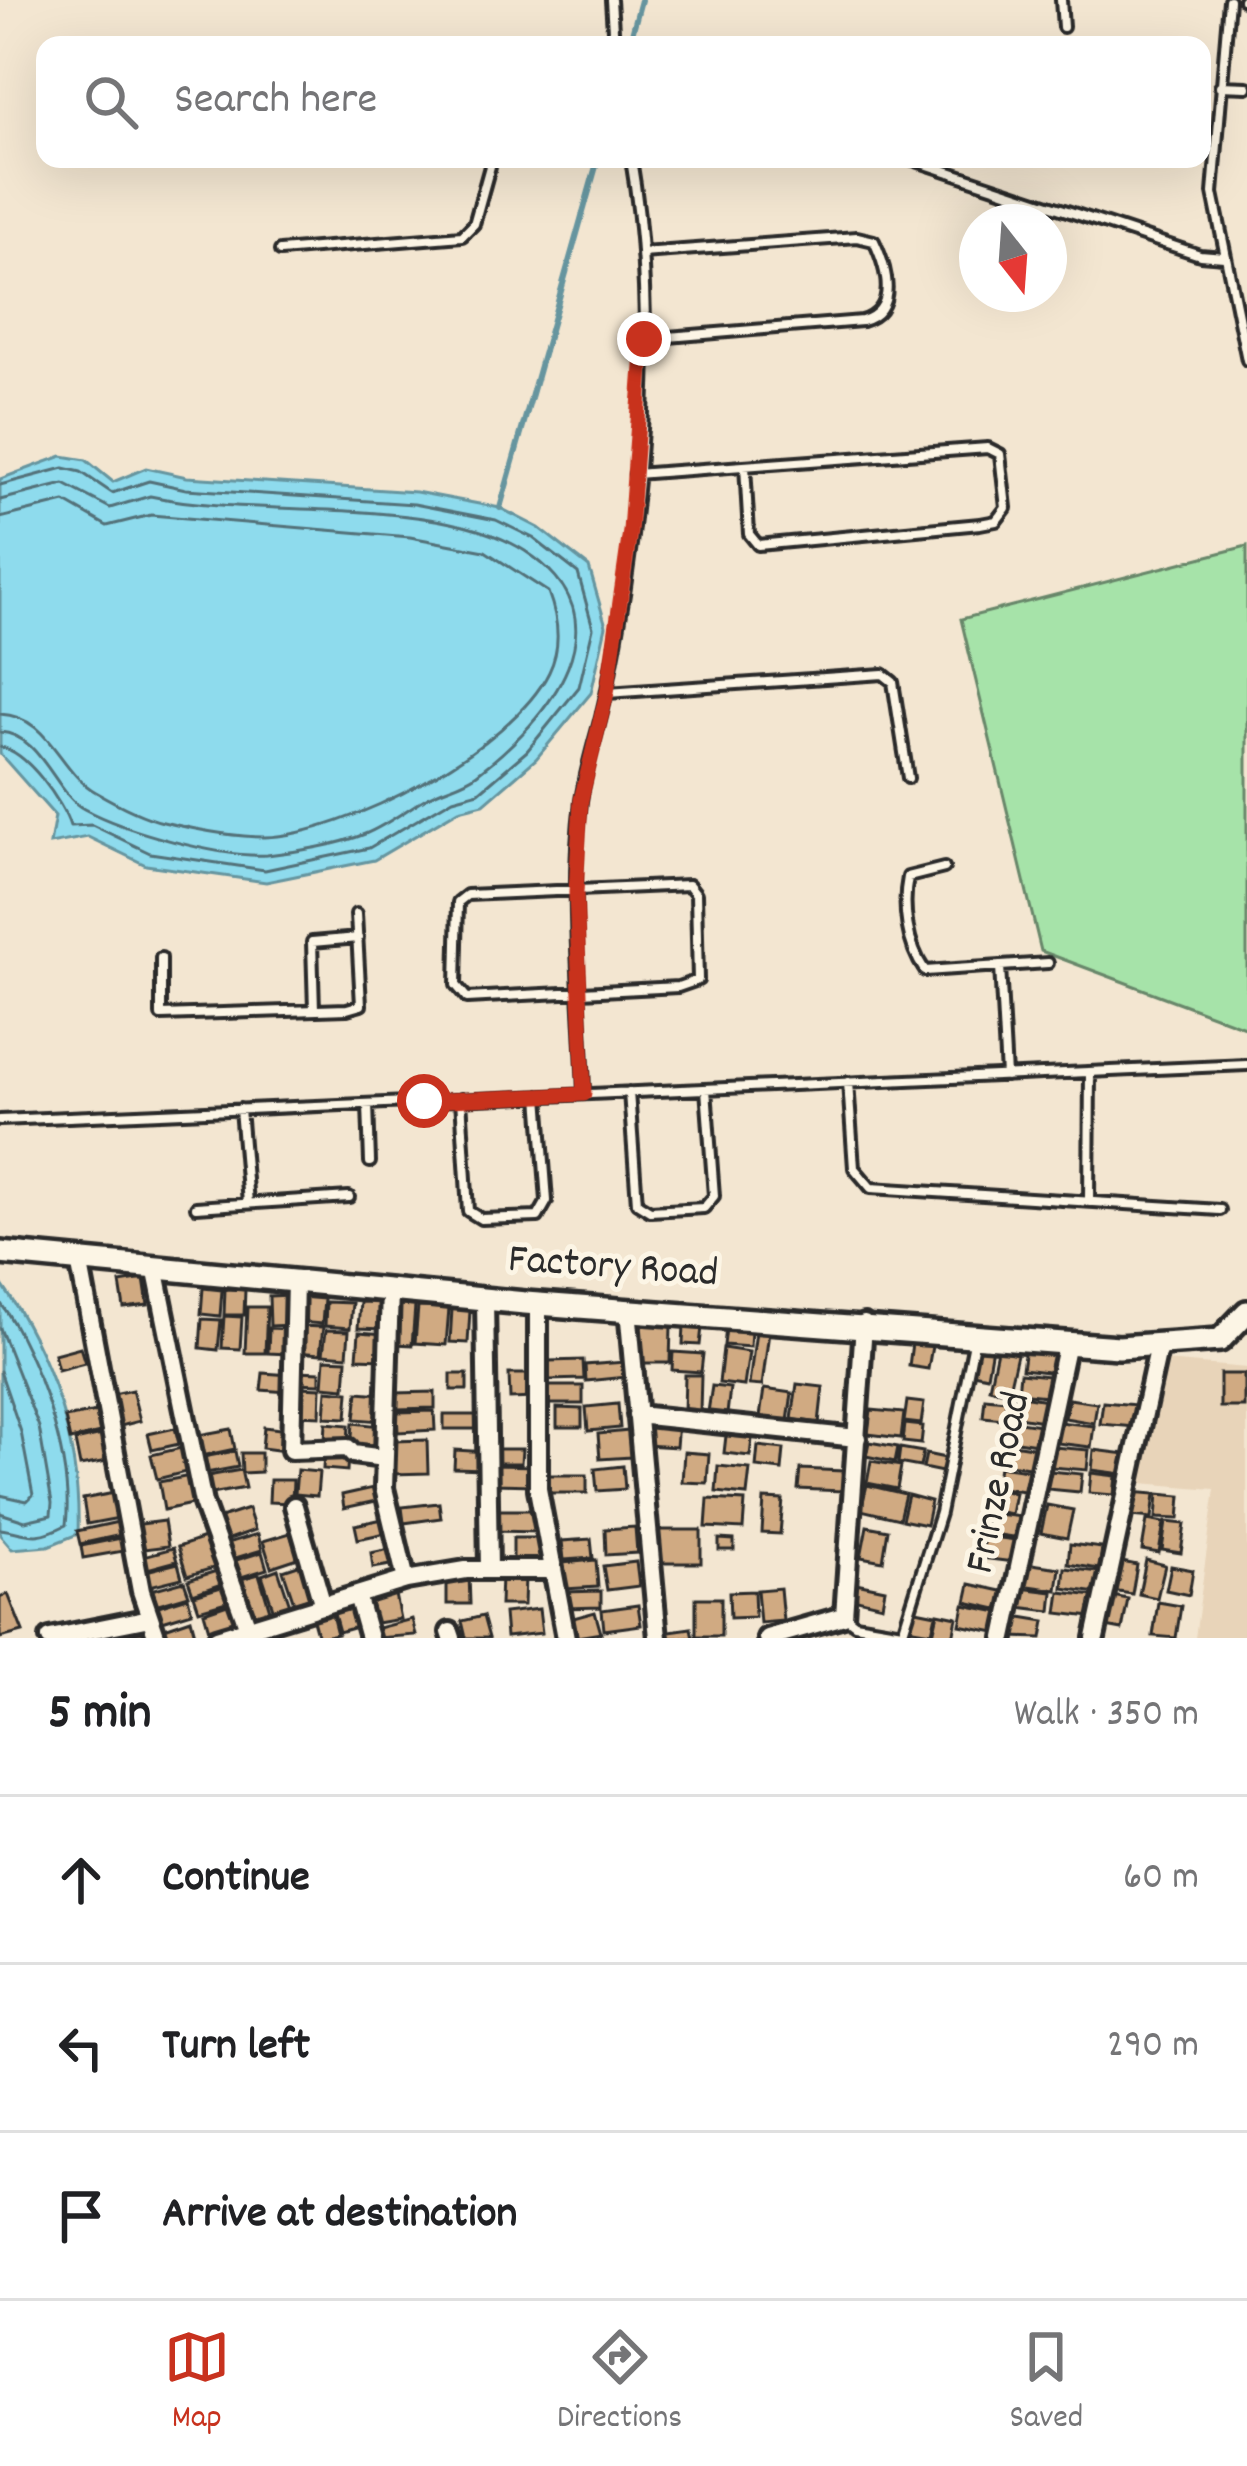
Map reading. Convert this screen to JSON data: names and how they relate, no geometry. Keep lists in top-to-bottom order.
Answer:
{
  "streets": {
    "street": ["Factory Road", "Frinze Road"]
  },
  "crossings": [
    ["Factory Road", "Frinze Road"]
  ],
  "north": "bottom",
  "page": {
    "search": "Search here",
    "heading": ["5 min", "Walk · 350 m"],
    "list": [
      ["Continue", "60 m"],
      ["Turn left", "290 m"],
      "Arrive at destination"
    ],
    "nav": ["Map", "Directions", "Saved"]
  }
}
